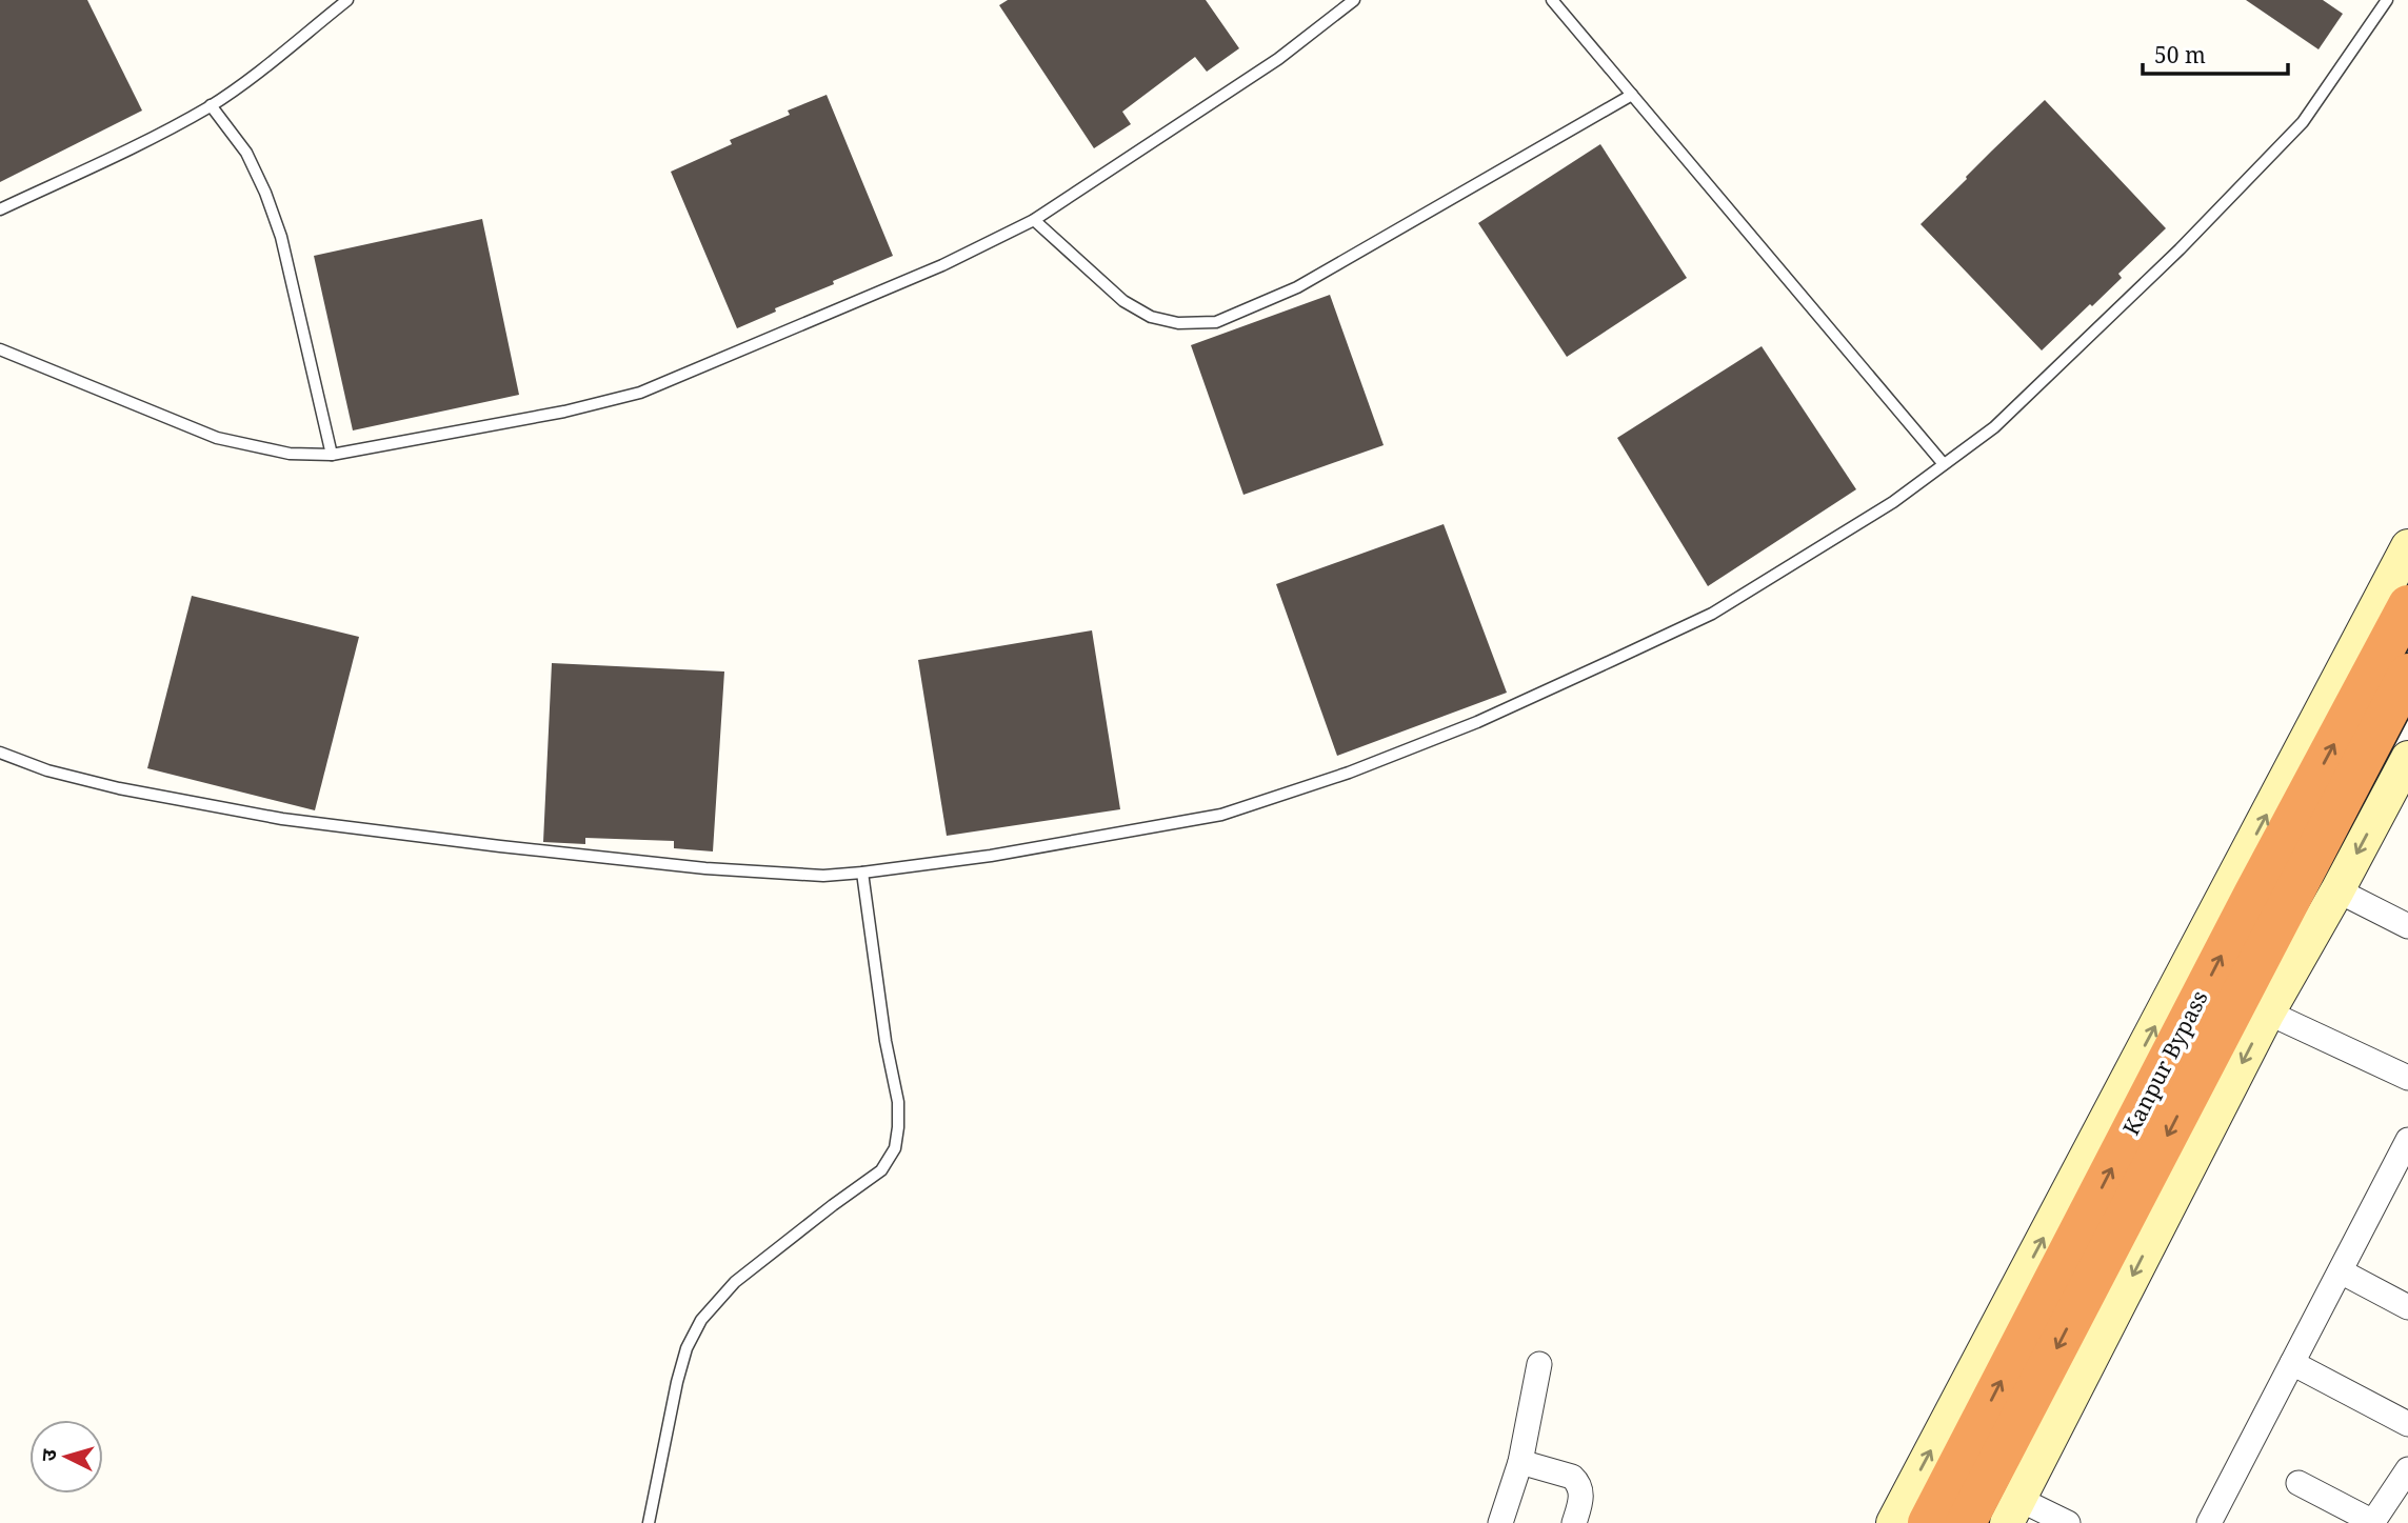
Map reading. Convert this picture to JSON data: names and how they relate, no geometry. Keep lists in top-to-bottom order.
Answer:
{
  "streets": {
    "highway": ["Kanpur Bypass"]
  },
  "scale_bar": "50 m",
  "north": "left"
}
